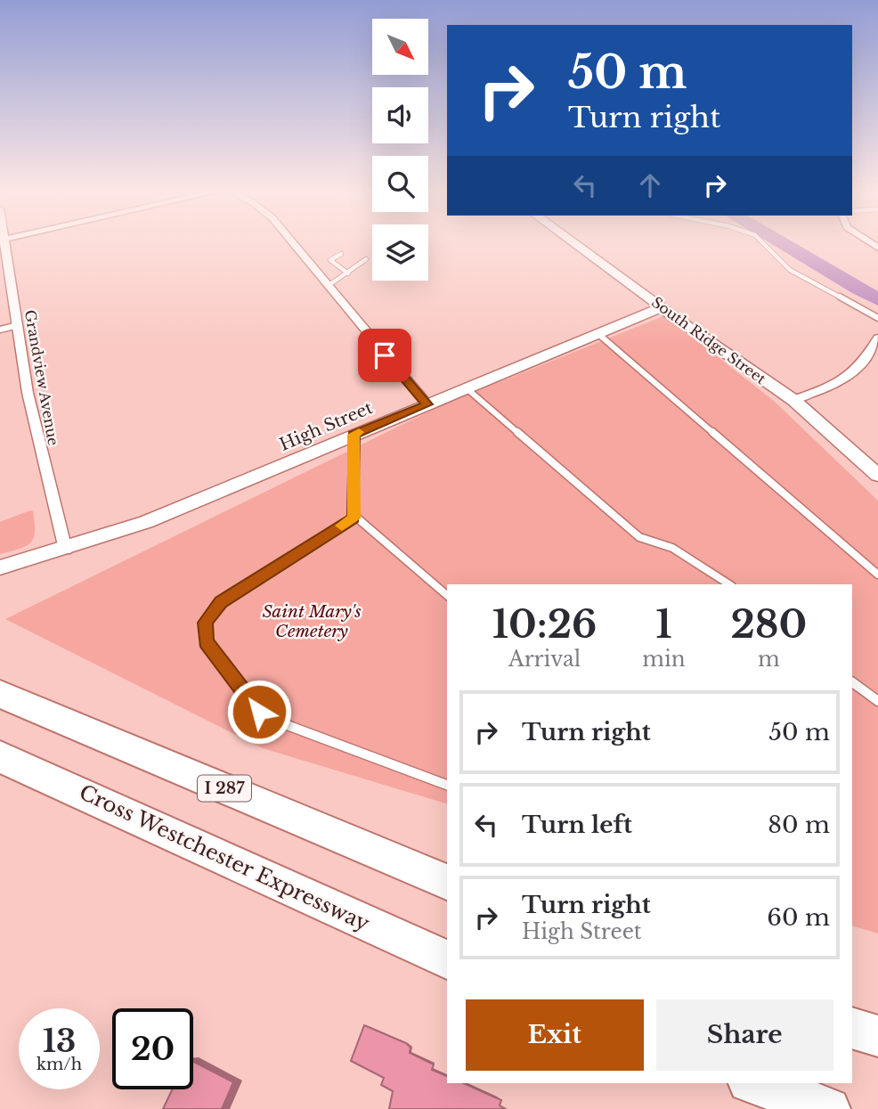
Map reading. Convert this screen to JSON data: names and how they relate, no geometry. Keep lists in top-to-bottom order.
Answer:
{
  "streets": {
    "highway": ["I 287", "Cross Westchester Expressway"],
    "street": ["South Ridge Street", "Grandview Avenue", "High Street"]
  },
  "crossings": [
    ["South Ridge Street", "High Street"],
    ["Grandview Avenue", "High Street"]
  ],
  "parks": ["Saint Mary's Cemetery"],
  "north": "bottom right",
  "page": {
    "turn": ["50 m", "Turn right"],
    "eta": [
      "10:26",
      "Arrival",
      "1",
      "min",
      "280",
      "m"
    ],
    "list": [
      {
        "name": "Turn right",
        "value": "50 m"
      },
      {
        "name": "Turn left",
        "value": "80 m"
      },
      {
        "name": "Turn right",
        "note": "High Street",
        "value": "60 m"
      }
    ],
    "buttons": ["Exit", "Share"],
    "speed": "13 km/h",
    "limit": "20"
  }
}
